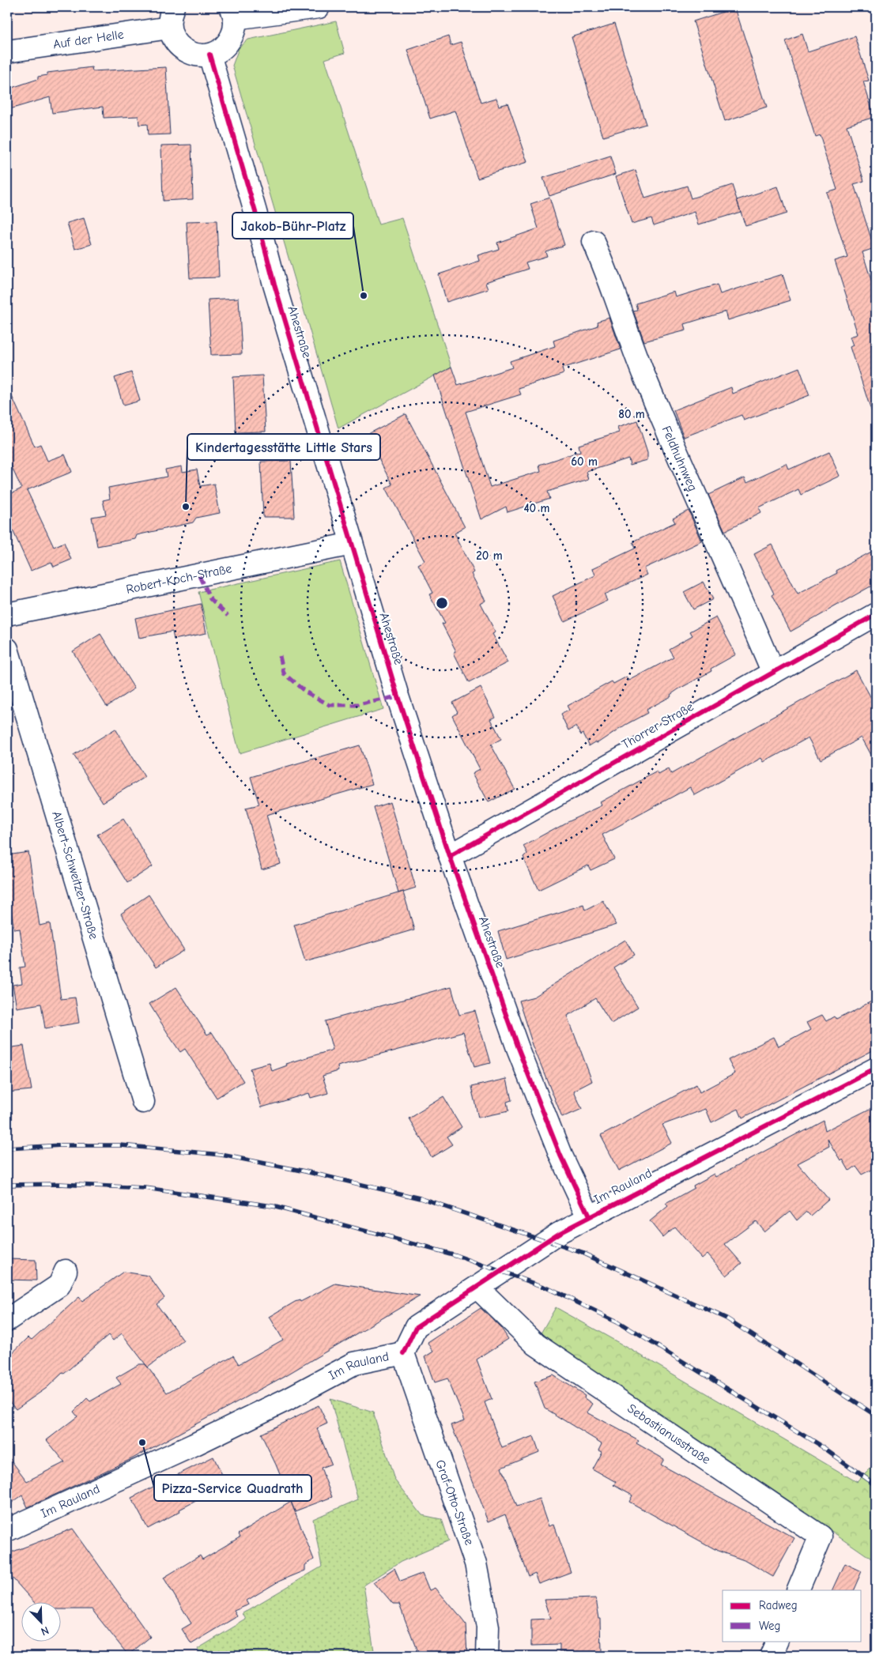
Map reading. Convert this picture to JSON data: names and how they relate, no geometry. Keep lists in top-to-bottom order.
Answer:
{
  "streets": {
    "street": [
      "Auf der Helle",
      "Ahestraße",
      "Feldhuhnweg",
      "Robert-Koch-Straße",
      "Thorrer Straße",
      "Albert-Schweitzer-Straße",
      "Im Rauland",
      "Sebastianusstraße",
      "Graf-Otto-Straße"
    ]
  },
  "crossings": [
    ["Ahestraße", "Robert-Koch-Straße"],
    ["Ahestraße", "Thorrer Straße"],
    ["Ahestraße", "Im Rauland"],
    ["Feldhuhnweg", "Thorrer Straße"],
    ["Im Rauland", "Sebastianusstraße"],
    ["Im Rauland", "Graf-Otto-Straße"]
  ],
  "places": ["Jakob-Bühr-Platz", "Kindertagesstätte Little Stars", "Pizza-Service Quadrath"],
  "legend": ["Radweg", "Weg"],
  "north": "bottom right",
  "rings": [
    "80 m",
    "60 m",
    "40 m",
    "20 m"
  ]
}
